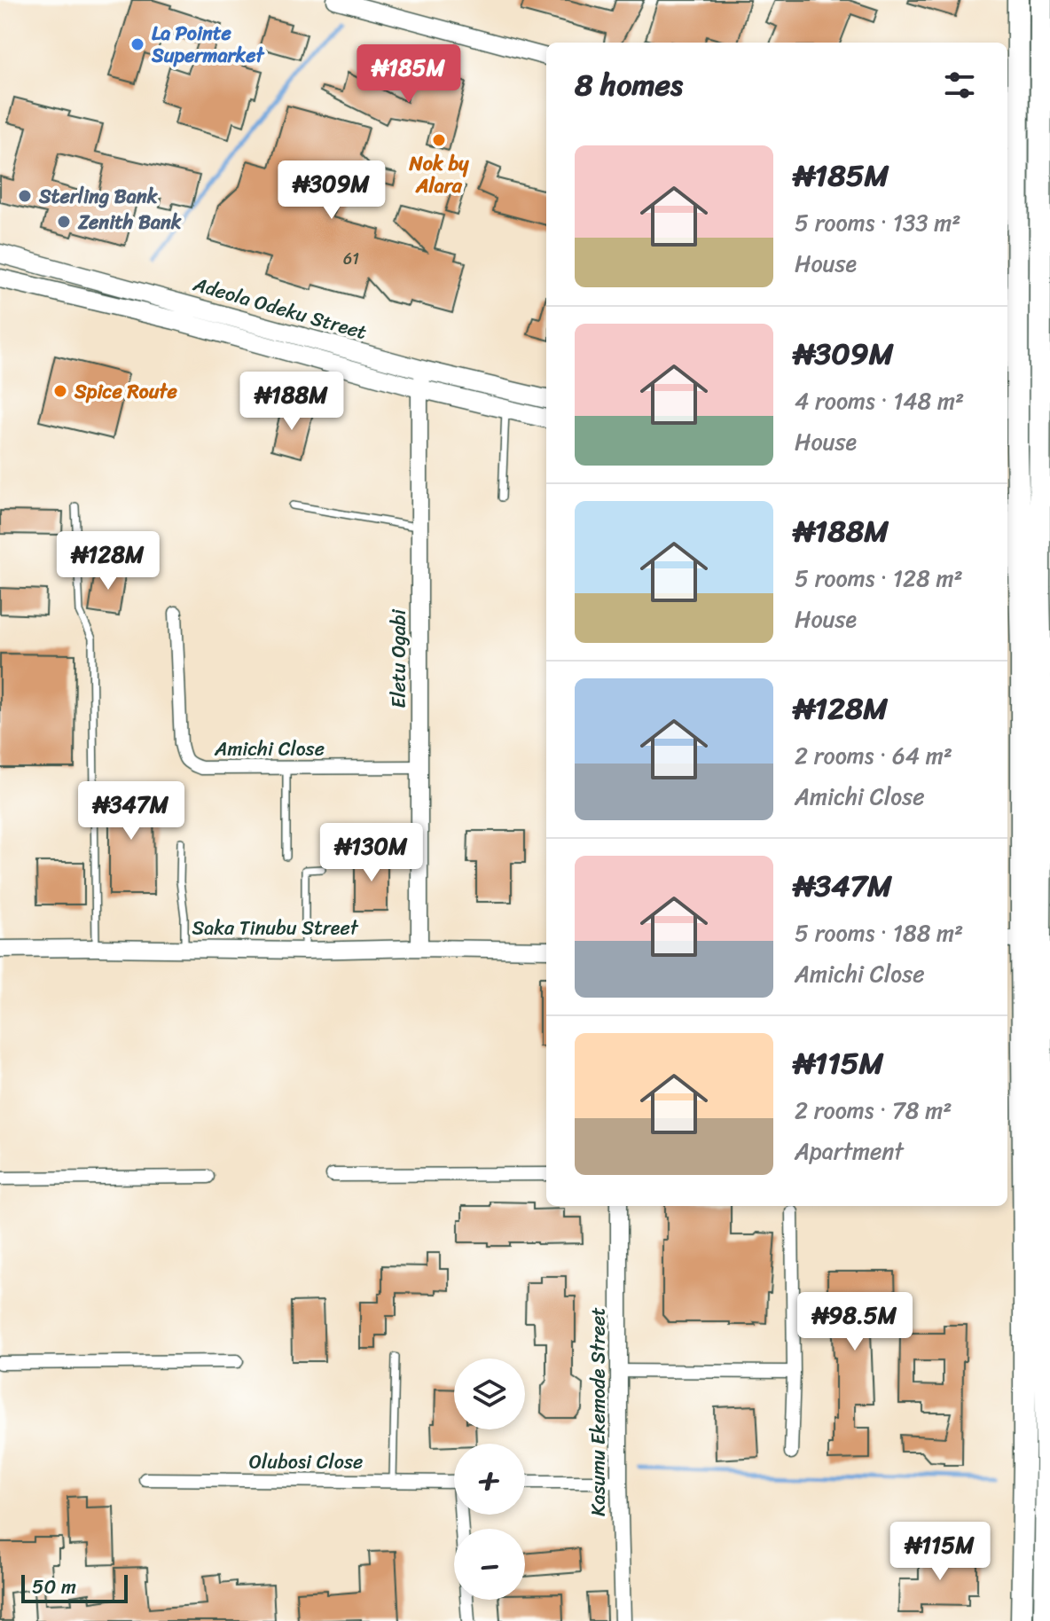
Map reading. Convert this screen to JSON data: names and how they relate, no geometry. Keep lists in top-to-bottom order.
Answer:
{
  "streets": {
    "main road": ["Adeola Odeku Street"],
    "street": [
      "Eletu Ogabi",
      "Amichi Close",
      "Saka Tinubu Street",
      "Kasumu Ekemode Street",
      "Olubosi Close"
    ]
  },
  "crossings": [
    ["Adeola Odeku Street", "Eletu Ogabi"],
    ["Eletu Ogabi", "Amichi Close"],
    ["Eletu Ogabi", "Saka Tinubu Street"]
  ],
  "places": [
    "La Pointe Supermarket",
    "Nok by Alara",
    "Sterling Bank",
    "Zenith Bank",
    "Spice Route"
  ],
  "house_numbers": ["61"],
  "scale_bar": "50 m",
  "page": {
    "heading": "8 homes",
    "price": [
      "₦185M",
      "₦309M",
      "₦188M",
      "₦128M",
      "₦347M",
      "₦130M",
      "₦98.5M",
      "₦115M"
    ],
    "list": [
      {
        "name": "₦185M",
        "note": "5 rooms · 133 m² · House"
      },
      {
        "name": "₦309M",
        "note": "4 rooms · 148 m² · House"
      },
      {
        "name": "₦188M",
        "note": "5 rooms · 128 m² · House"
      },
      {
        "name": "₦128M",
        "note": "2 rooms · 64 m² · Amichi Close"
      },
      {
        "name": "₦347M",
        "note": "5 rooms · 188 m² · Amichi Close"
      },
      {
        "name": "₦115M",
        "note": "2 rooms · 78 m² · Apartment"
      }
    ],
    "map_buttons": ["+", "−"],
    "scale": "50 m"
  }
}
